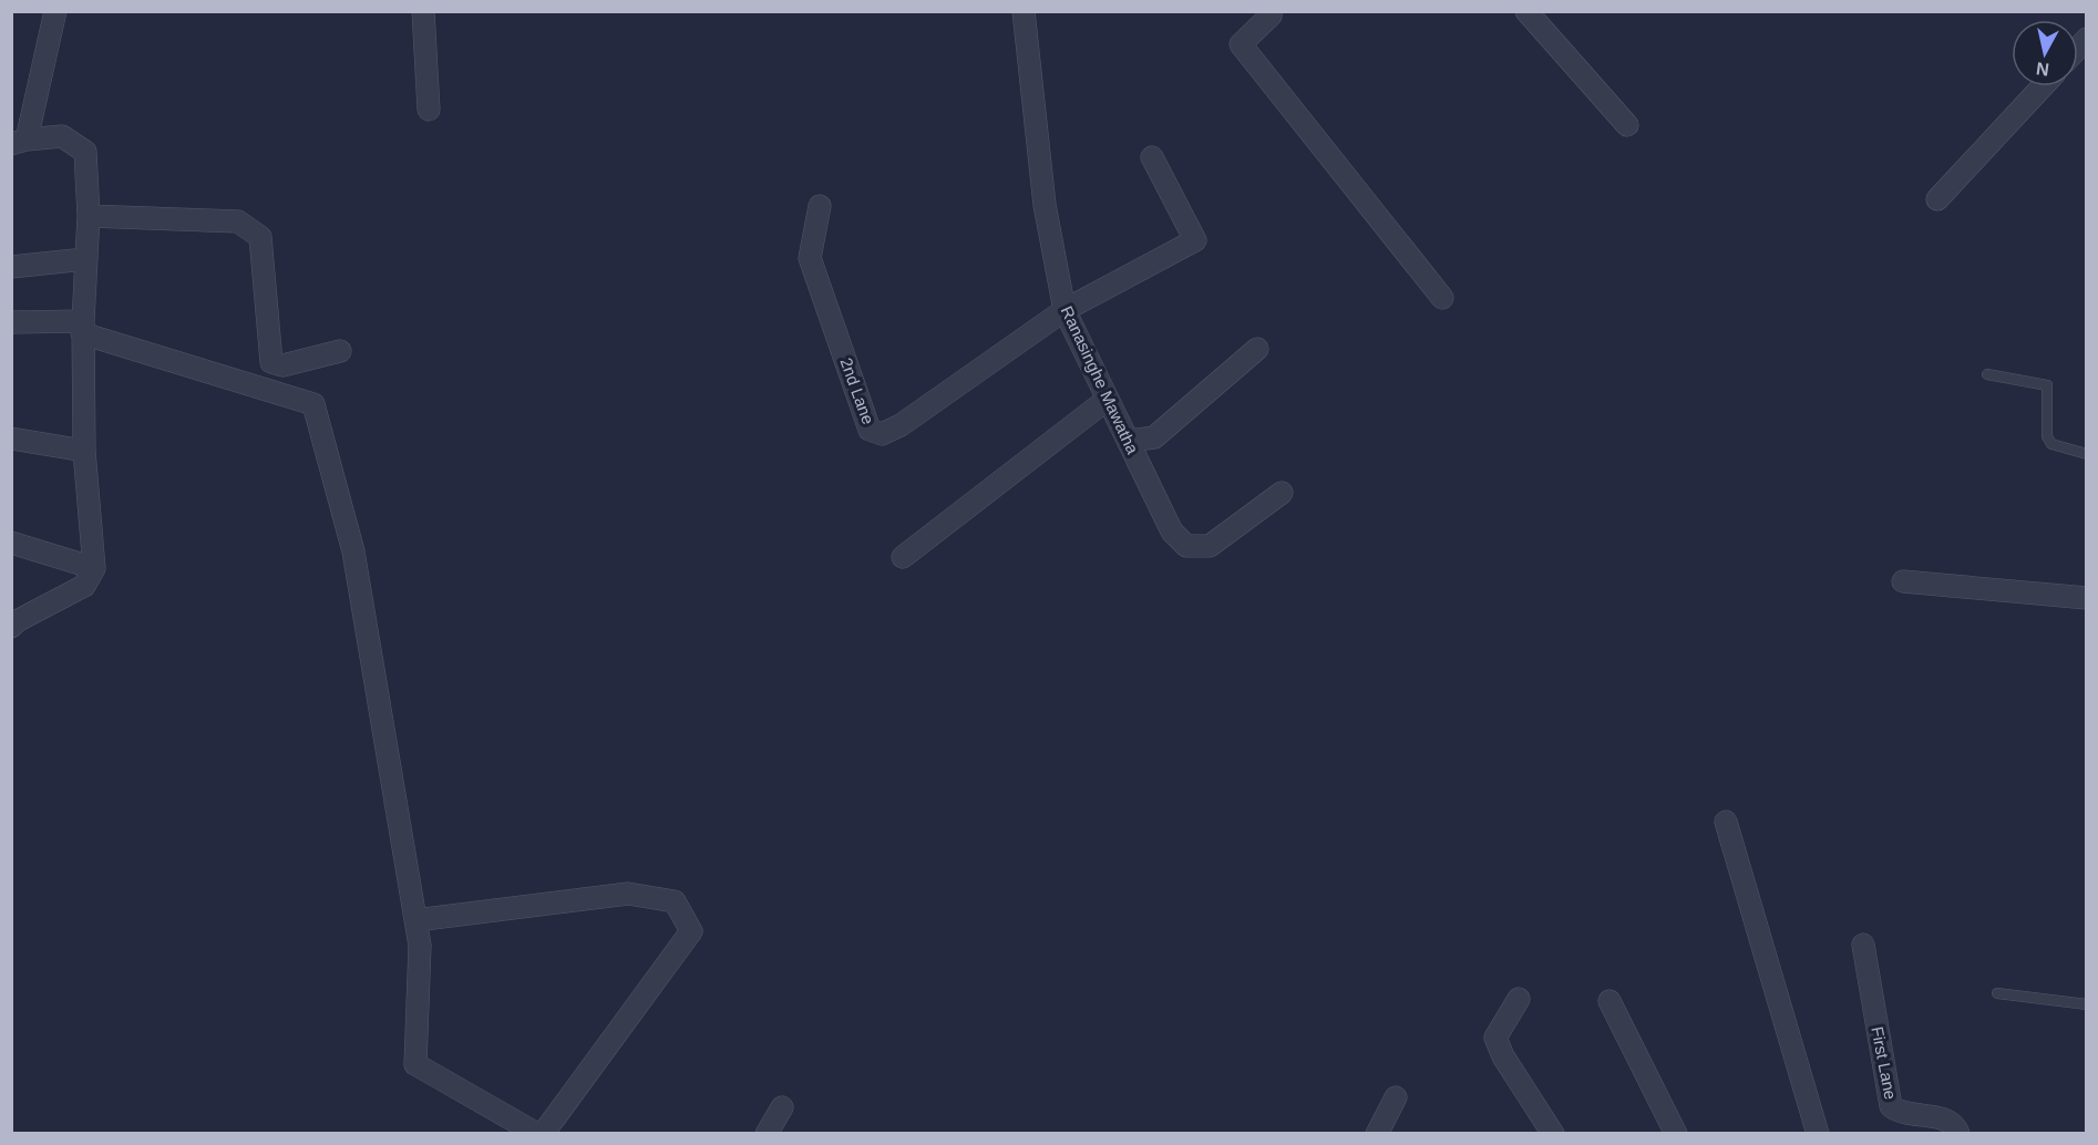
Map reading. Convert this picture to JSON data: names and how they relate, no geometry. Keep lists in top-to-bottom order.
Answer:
{
  "streets": {
    "street": ["Ranasinghe Mawatha", "2nd Lane", "First Lane"]
  },
  "crossings": [
    ["Ranasinghe Mawatha", "2nd Lane"]
  ],
  "north": "bottom"
}
